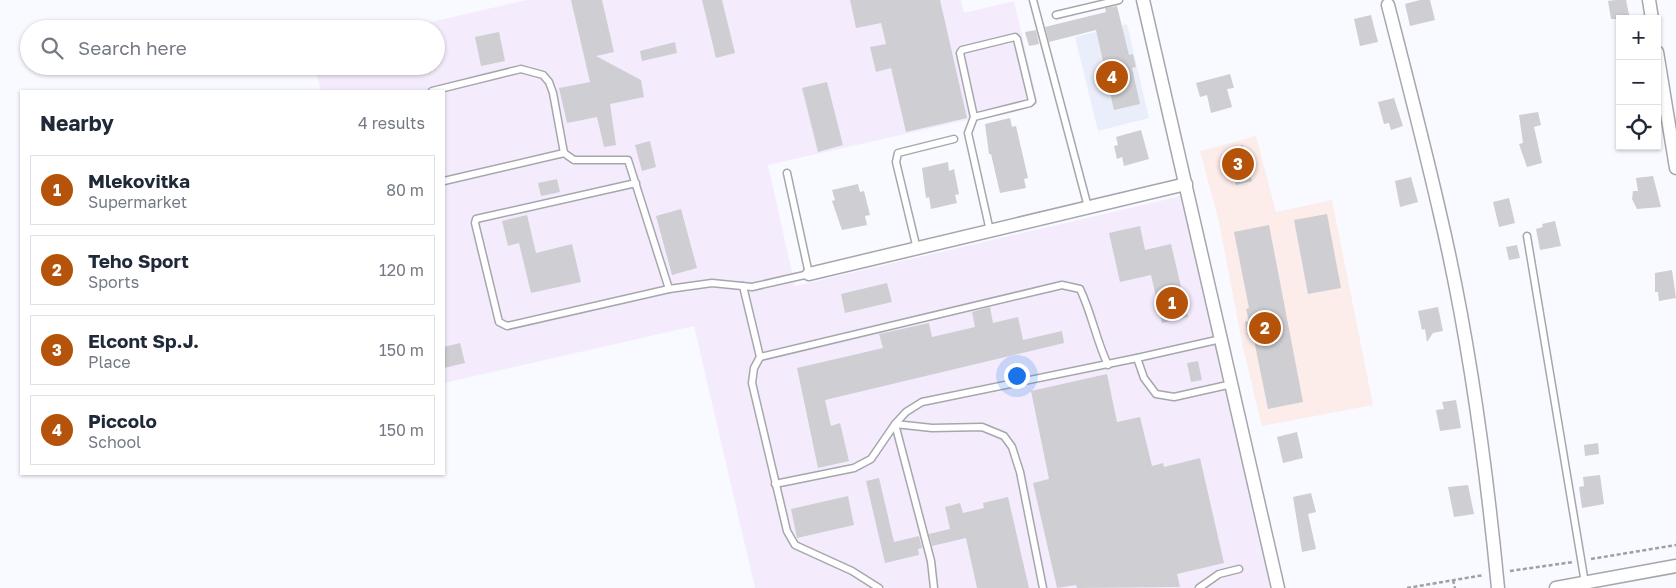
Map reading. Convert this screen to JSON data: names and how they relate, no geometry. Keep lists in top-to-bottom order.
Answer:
{
  "page": {
    "map_buttons": ["+", "−"],
    "search": "Search here",
    "pins": [
      "4",
      "3",
      "1",
      "2"
    ],
    "heading": ["Nearby", "4 results"],
    "list": [
      {
        "mark": "1",
        "name": "Mlekovitka",
        "note": "Supermarket",
        "value": "80 m"
      },
      {
        "mark": "2",
        "name": "Teho Sport",
        "note": "Sports",
        "value": "120 m"
      },
      {
        "mark": "3",
        "name": "Elcont Sp.J.",
        "note": "Place",
        "value": "150 m"
      },
      {
        "mark": "4",
        "name": "Piccolo",
        "note": "School",
        "value": "150 m"
      }
    ]
  }
}
